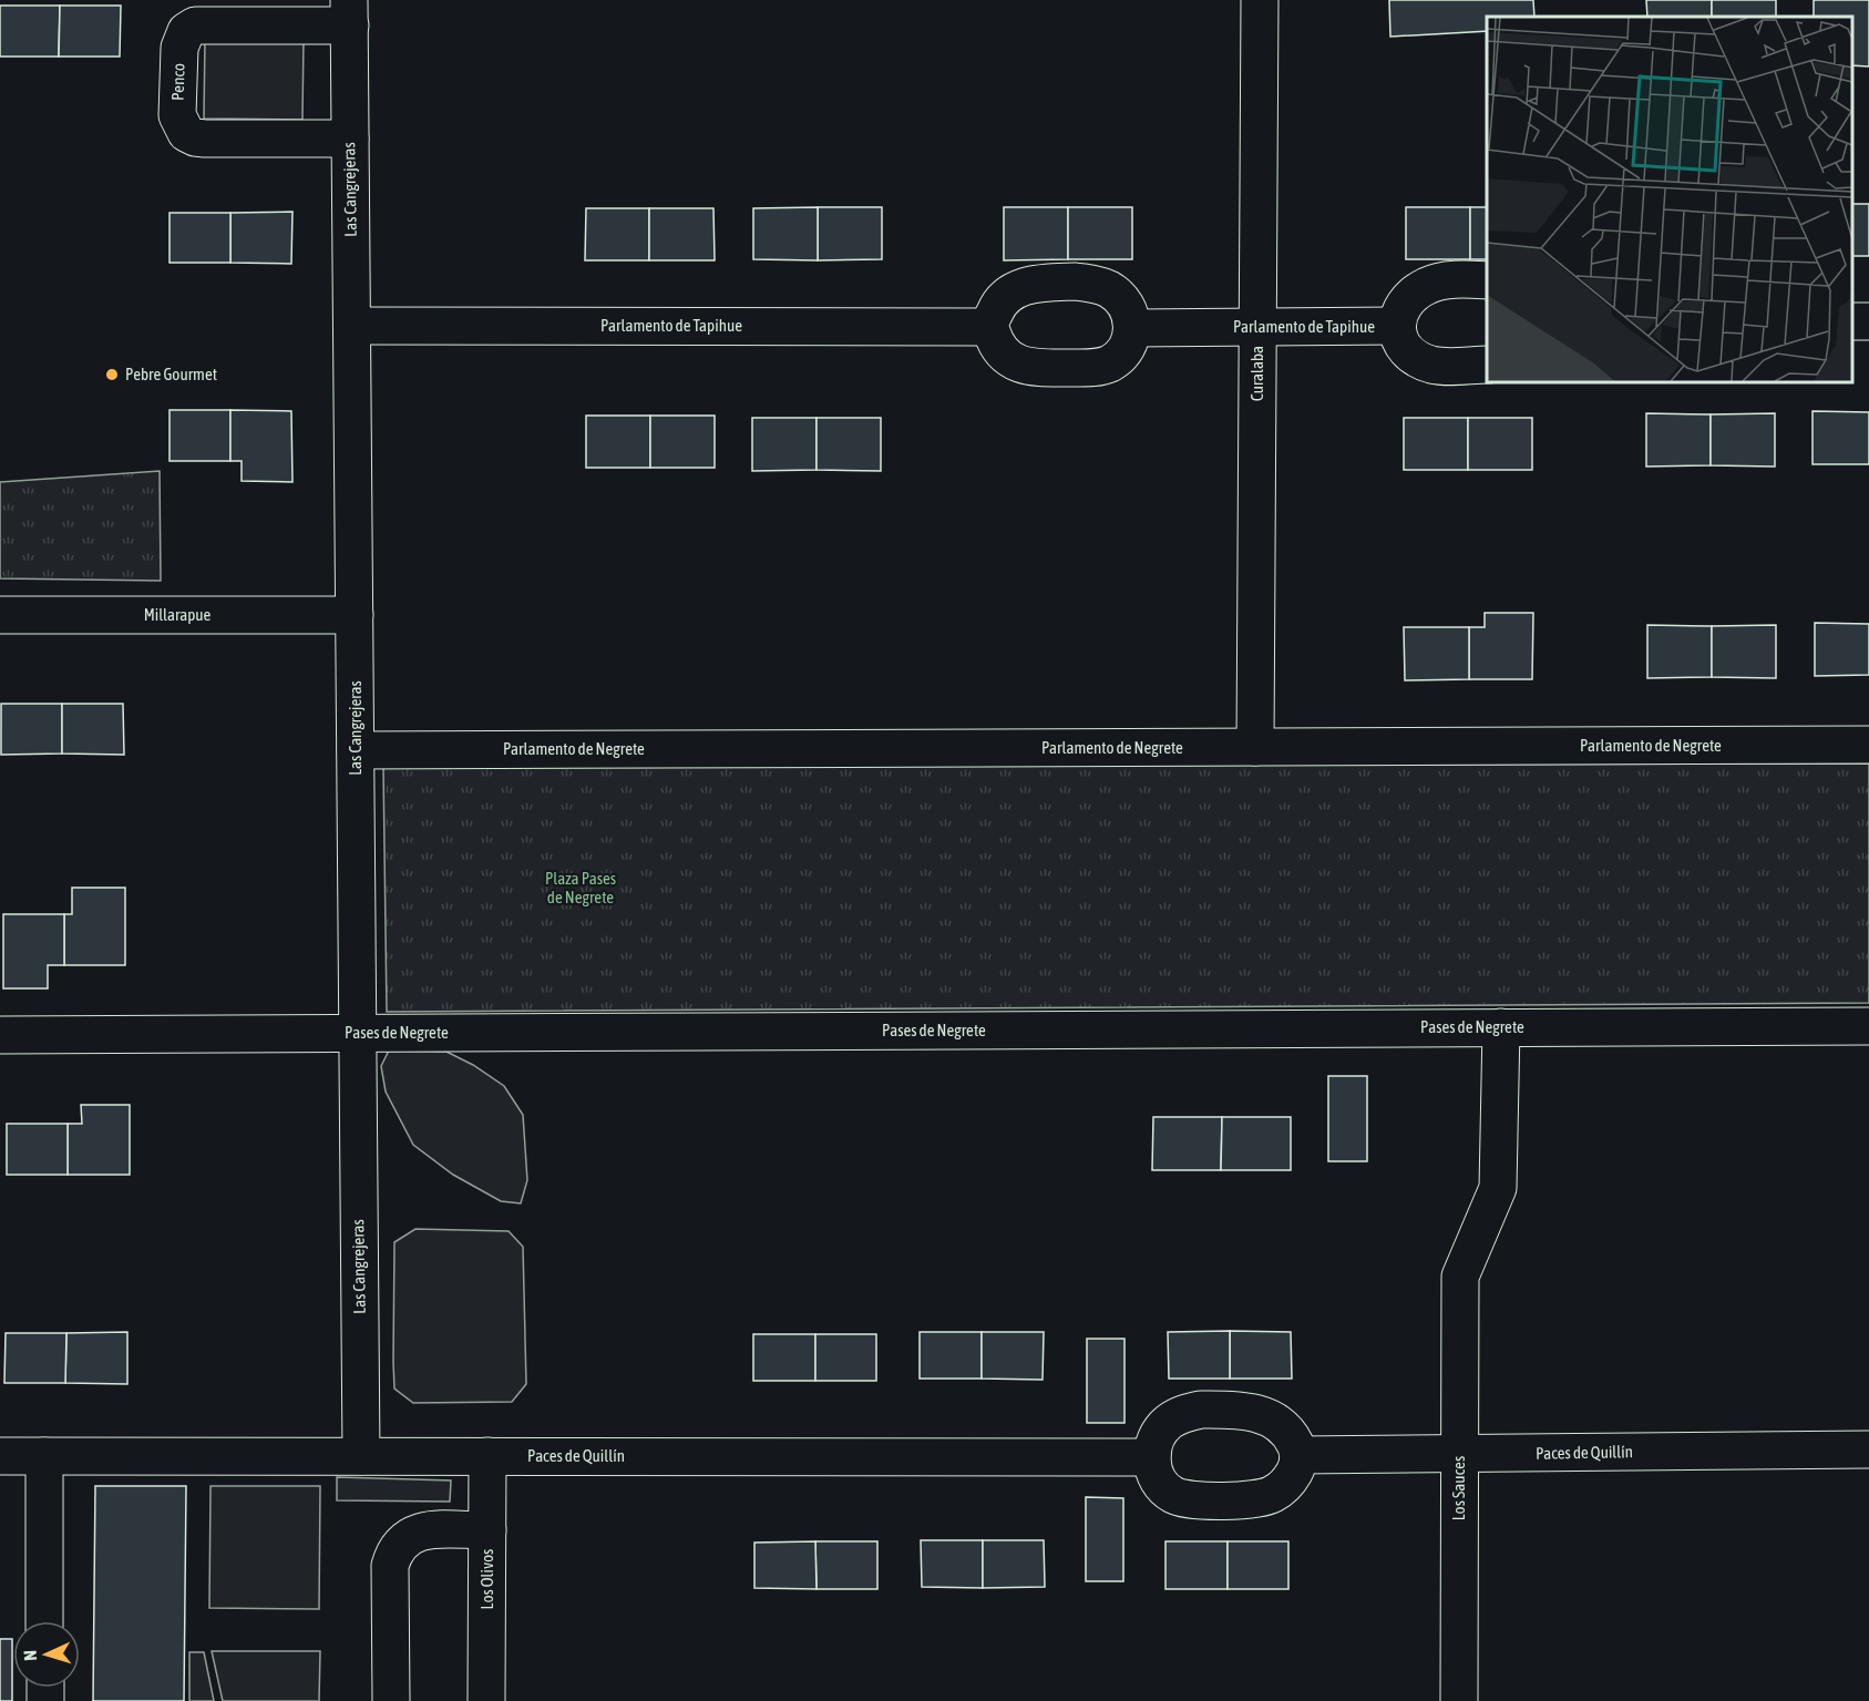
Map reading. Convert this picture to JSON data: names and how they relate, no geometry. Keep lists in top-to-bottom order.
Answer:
{
  "streets": {
    "street": [
      "Penco",
      "Las Cangrejeras",
      "Parlamento de Tapihue",
      "Curalaba",
      "Millarapue",
      "Parlamento de Negrete",
      "Pases de Negrete",
      "Paces de Quillín",
      "Los Sauces",
      "Los Olivos"
    ]
  },
  "crossings": [
    ["Penco", "Las Cangrejeras"],
    ["Las Cangrejeras", "Parlamento de Tapihue"],
    ["Las Cangrejeras", "Millarapue"],
    ["Las Cangrejeras", "Parlamento de Negrete"],
    ["Las Cangrejeras", "Pases de Negrete"],
    ["Las Cangrejeras", "Paces de Quillín"],
    ["Parlamento de Tapihue", "Curalaba"],
    ["Curalaba", "Parlamento de Negrete"],
    ["Pases de Negrete", "Los Sauces"],
    ["Paces de Quillín", "Los Sauces"],
    ["Paces de Quillín", "Los Olivos"]
  ],
  "parks": ["Plaza Pases de Negrete"],
  "places": ["Pebre Gourmet"],
  "north": "left"
}
